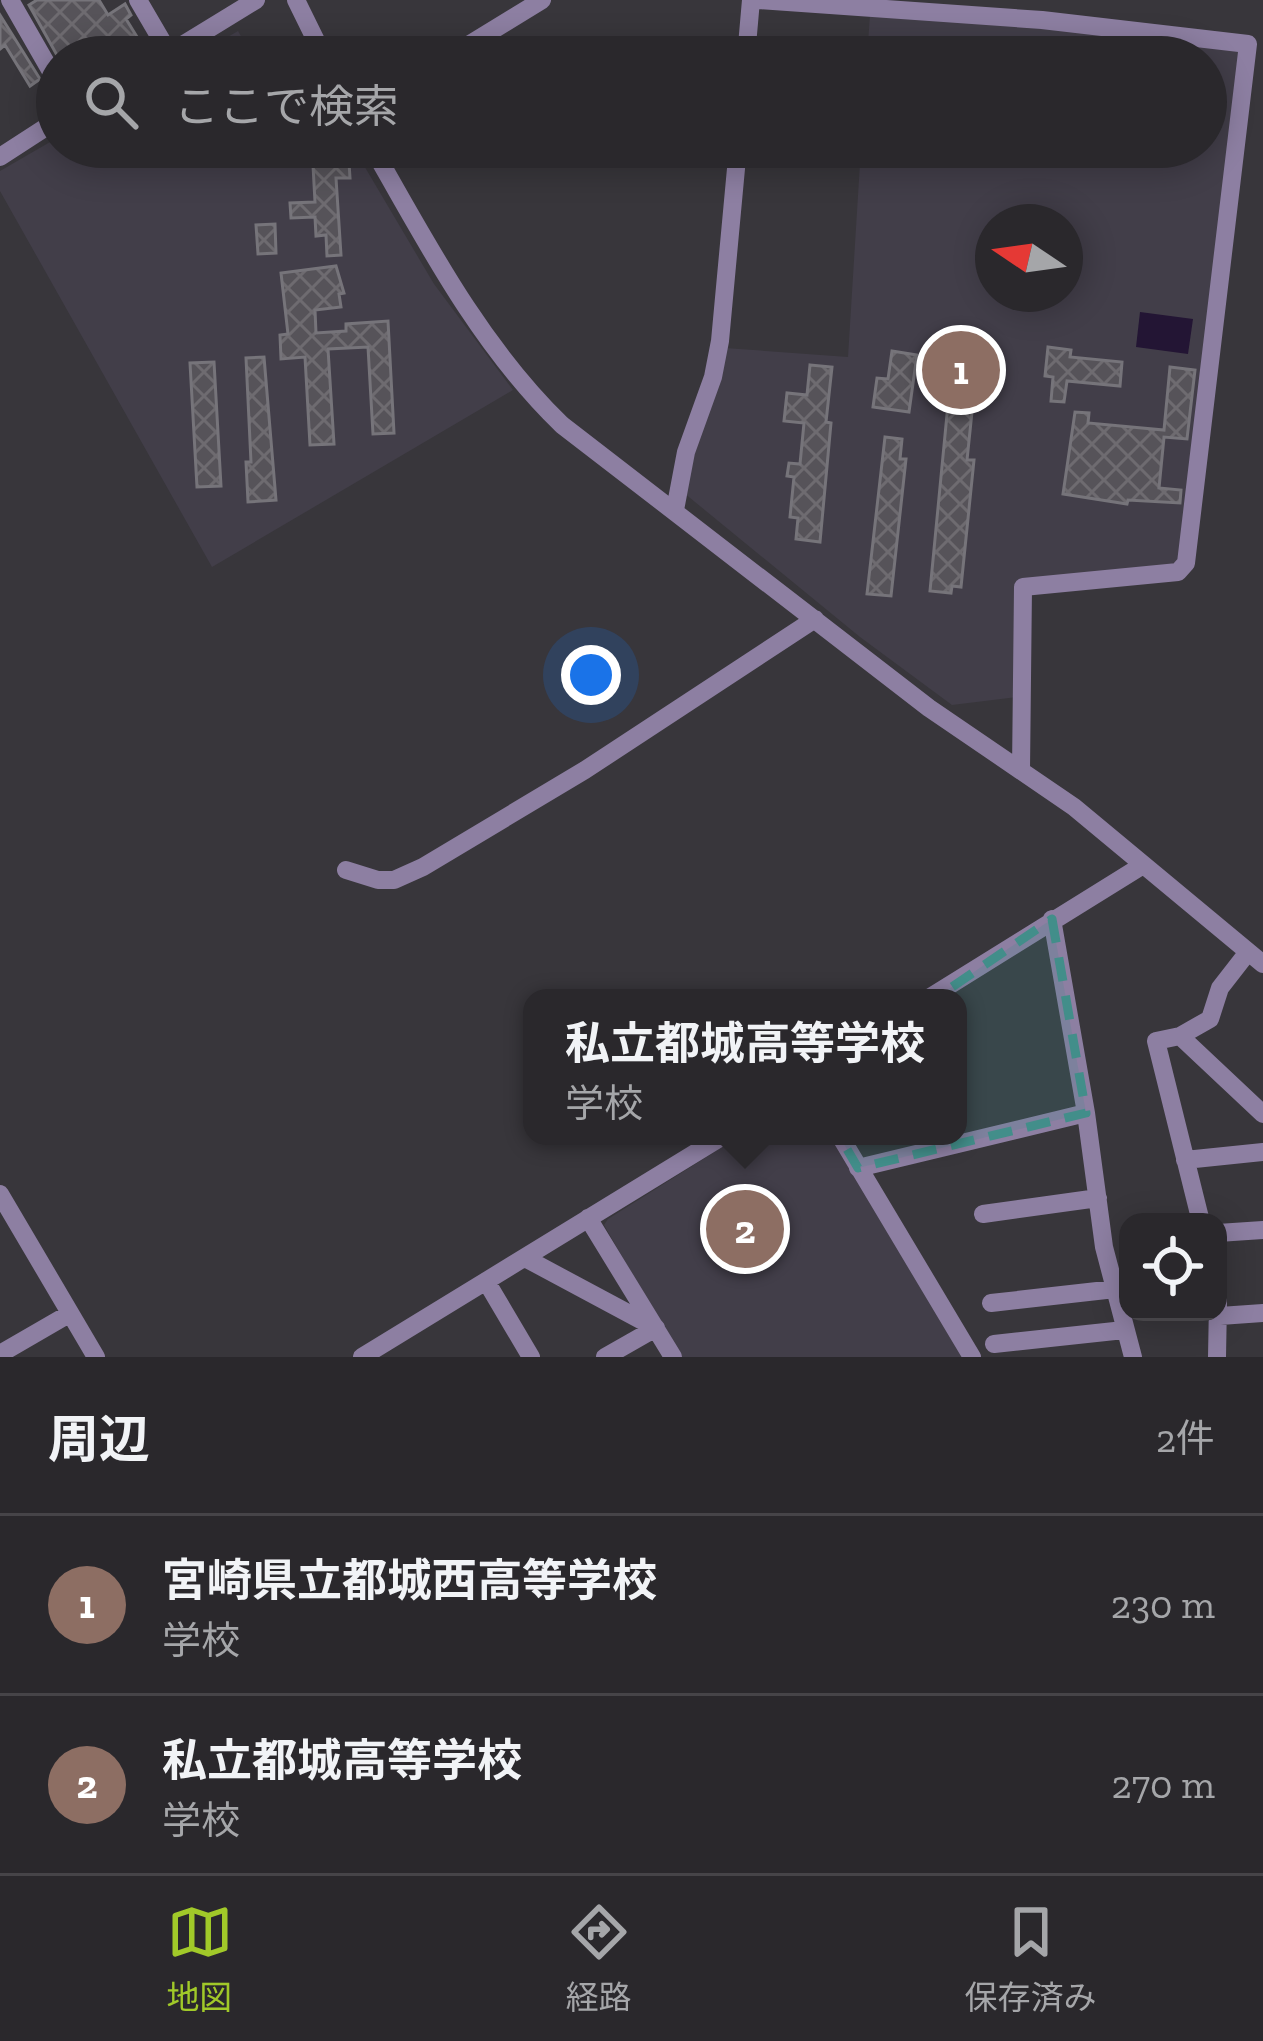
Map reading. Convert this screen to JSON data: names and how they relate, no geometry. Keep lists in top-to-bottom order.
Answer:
{
  "north": "left",
  "page": {
    "search": "ここで検索",
    "pins": ["1", "2"],
    "popup": ["私立都城高等学校", "学校"],
    "heading": ["周辺", "2件"],
    "list": [
      {
        "mark": "1",
        "name": "宮崎県立都城西高等学校",
        "note": "学校",
        "value": "230 m"
      },
      {
        "mark": "2",
        "name": "私立都城高等学校",
        "note": "学校",
        "value": "270 m"
      }
    ],
    "nav": ["地図", "経路", "保存済み"]
  }
}
